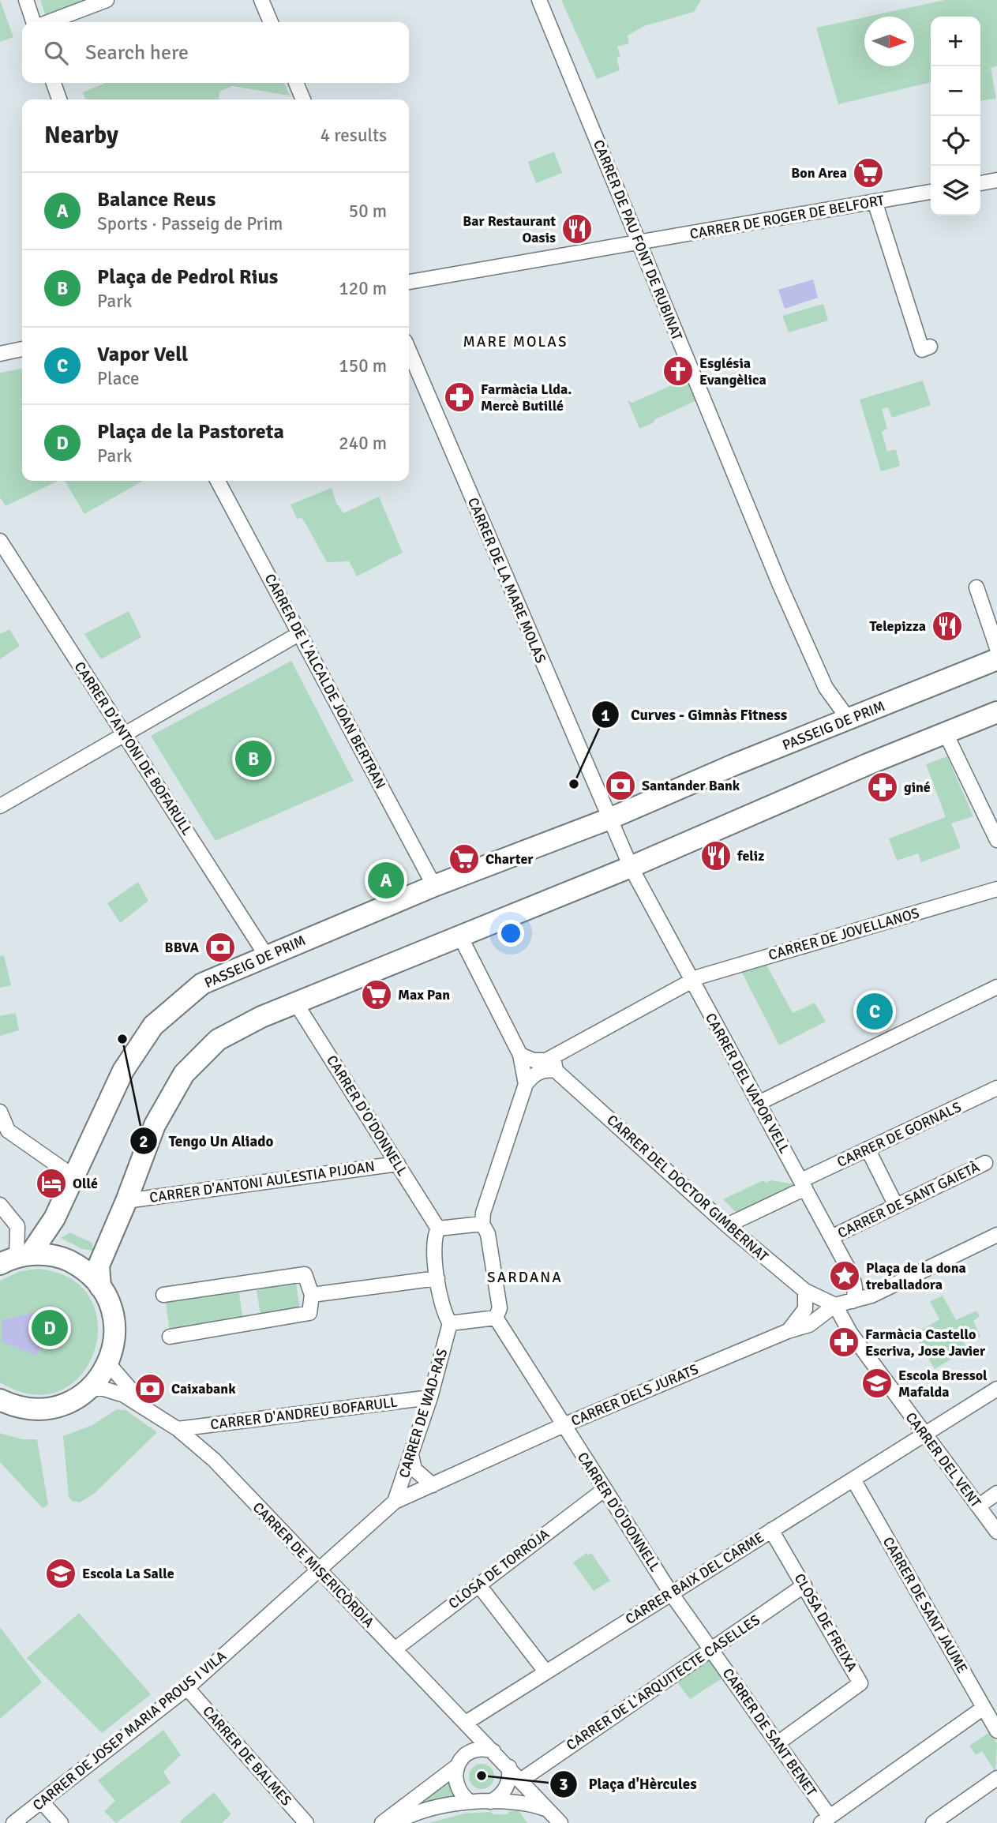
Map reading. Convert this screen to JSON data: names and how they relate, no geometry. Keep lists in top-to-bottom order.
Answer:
{
  "streets": {
    "street": [
      "CARRER DE ROGER DE BELFORT",
      "CARRER DE PAU FONT DE RUBINAT",
      "CARRER DE LA MARE MOLAS",
      "CARRER DE L'ALCALDE JOAN BERTRAN",
      "PASSEIG DE PRIM",
      "CARRER D'ANTONI DE BOFARULL",
      "CARRER DE JOVELLANOS",
      "CARRER DEL VAPOR VELL",
      "CARRER D'O'DONNELL",
      "CARRER DE GORNALS",
      "CARRER D'ANTONI AULESTIA PIJOAN",
      "CARRER DEL DOCTOR GIMBERNAT",
      "CARRER DE SANT GAIETÀ",
      "CARRER DELS JURATS",
      "CARRER D'ANDREU BOFARULL",
      "CARRER DE WAD-RAS",
      "CARRER DEL VENT",
      "CARRER DE MISERICÒRDIA",
      "CLOSA DE TORROJA",
      "CARRER BAIX DEL CARME",
      "CARRER DE SANT JAUME",
      "CLOSA DE FREIXA",
      "CARRER DE L'ARQUITECTE CASELLES",
      "CARRER DE JOSEP MARIA PROUS I VILA",
      "CARRER DE SANT BENET",
      "CARRER DE BALMES"
    ]
  },
  "crossings": [
    ["CARRER DE ROGER DE BELFORT", "CARRER DE PAU FONT DE RUBINAT"],
    ["CARRER DE PAU FONT DE RUBINAT", "PASSEIG DE PRIM"],
    ["CARRER DE LA MARE MOLAS", "PASSEIG DE PRIM"],
    ["CARRER DE L'ALCALDE JOAN BERTRAN", "PASSEIG DE PRIM"],
    ["PASSEIG DE PRIM", "CARRER D'ANTONI DE BOFARULL"],
    ["CARRER DE JOVELLANOS", "CARRER DEL VAPOR VELL"],
    ["CARRER DE JOVELLANOS", "CARRER DEL DOCTOR GIMBERNAT"],
    ["CARRER DEL VAPOR VELL", "CARRER DE GORNALS"],
    ["CARRER DEL VAPOR VELL", "CARRER DE SANT GAIETÀ"],
    ["CARRER D'O'DONNELL", "CARRER D'ANTONI AULESTIA PIJOAN"],
    ["CARRER D'O'DONNELL", "CARRER DELS JURATS"],
    ["CARRER D'O'DONNELL", "CLOSA DE TORROJA"],
    ["CARRER D'O'DONNELL", "CARRER BAIX DEL CARME"],
    ["CARRER D'O'DONNELL", "CARRER DE SANT BENET"],
    ["CARRER DE GORNALS", "CARRER DEL DOCTOR GIMBERNAT"],
    ["CARRER DEL DOCTOR GIMBERNAT", "CARRER DELS JURATS"],
    ["CARRER DEL DOCTOR GIMBERNAT", "CARRER DEL VENT"],
    ["CARRER DELS JURATS", "CARRER DE WAD-RAS"],
    ["CARRER DELS JURATS", "CARRER DEL VENT"],
    ["CARRER DELS JURATS", "CARRER DE MISERICÒRDIA"],
    ["CARRER DELS JURATS", "CARRER DE JOSEP MARIA PROUS I VILA"],
    ["CARRER D'ANDREU BOFARULL", "CARRER DE WAD-RAS"],
    ["CARRER D'ANDREU BOFARULL", "CARRER DE MISERICÒRDIA"],
    ["CARRER DEL VENT", "CARRER BAIX DEL CARME"],
    ["CARRER DE MISERICÒRDIA", "CLOSA DE TORROJA"],
    ["CARRER DE MISERICÒRDIA", "CARRER BAIX DEL CARME"],
    ["CARRER DE MISERICÒRDIA", "CARRER DE JOSEP MARIA PROUS I VILA"],
    ["CARRER BAIX DEL CARME", "CARRER DE SANT JAUME"],
    ["CARRER BAIX DEL CARME", "CLOSA DE FREIXA"],
    ["CARRER BAIX DEL CARME", "CARRER DE SANT BENET"],
    ["CLOSA DE FREIXA", "CARRER DE L'ARQUITECTE CASELLES"],
    ["CLOSA DE FREIXA", "CARRER DE SANT BENET"],
    ["CARRER DE L'ARQUITECTE CASELLES", "CARRER DE SANT BENET"],
    ["CARRER DE JOSEP MARIA PROUS I VILA", "CARRER DE BALMES"]
  ],
  "districts": ["MARE MOLAS", "SARDANA"],
  "places": {
    "supermarket": ["Bon Area", "Charter", "Max Pan"],
    "restaurant": ["Bar Restaurant Oasis", "Telepizza", "feliz"],
    "church": ["Església Evangèlica"],
    "pharmacy": ["Farmàcia Llda. Mercè Butillé", "giné", "Farmàcia Castello Escriva, Jose Javier"],
    "other": ["Curves - Gimnàs Fitness", "Tengo Un Aliado", "Plaça d'Hèrcules"],
    "bank": ["Santander Bank", "BBVA", "Caixabank"],
    "hotel": ["Ollé"],
    "place": ["Plaça de la dona treballadora"],
    "school or university": ["Escola Bressol Mafalda", "Escola La Salle"]
  },
  "north": "right",
  "page": {
    "map_buttons": ["+", "−"],
    "search": "Search here",
    "heading": ["Nearby", "4 results"],
    "list": [
      {
        "mark": "A",
        "name": "Balance Reus",
        "note": "Sports · Passeig de Prim",
        "value": "50 m"
      },
      {
        "mark": "B",
        "name": "Plaça de Pedrol Rius",
        "note": "Park",
        "value": "120 m"
      },
      {
        "mark": "C",
        "name": "Vapor Vell",
        "note": "Place",
        "value": "150 m"
      },
      {
        "mark": "D",
        "name": "Plaça de la Pastoreta",
        "note": "Park",
        "value": "240 m"
      }
    ],
    "pins": [
      "B",
      "A",
      "C",
      "D"
    ]
  }
}
